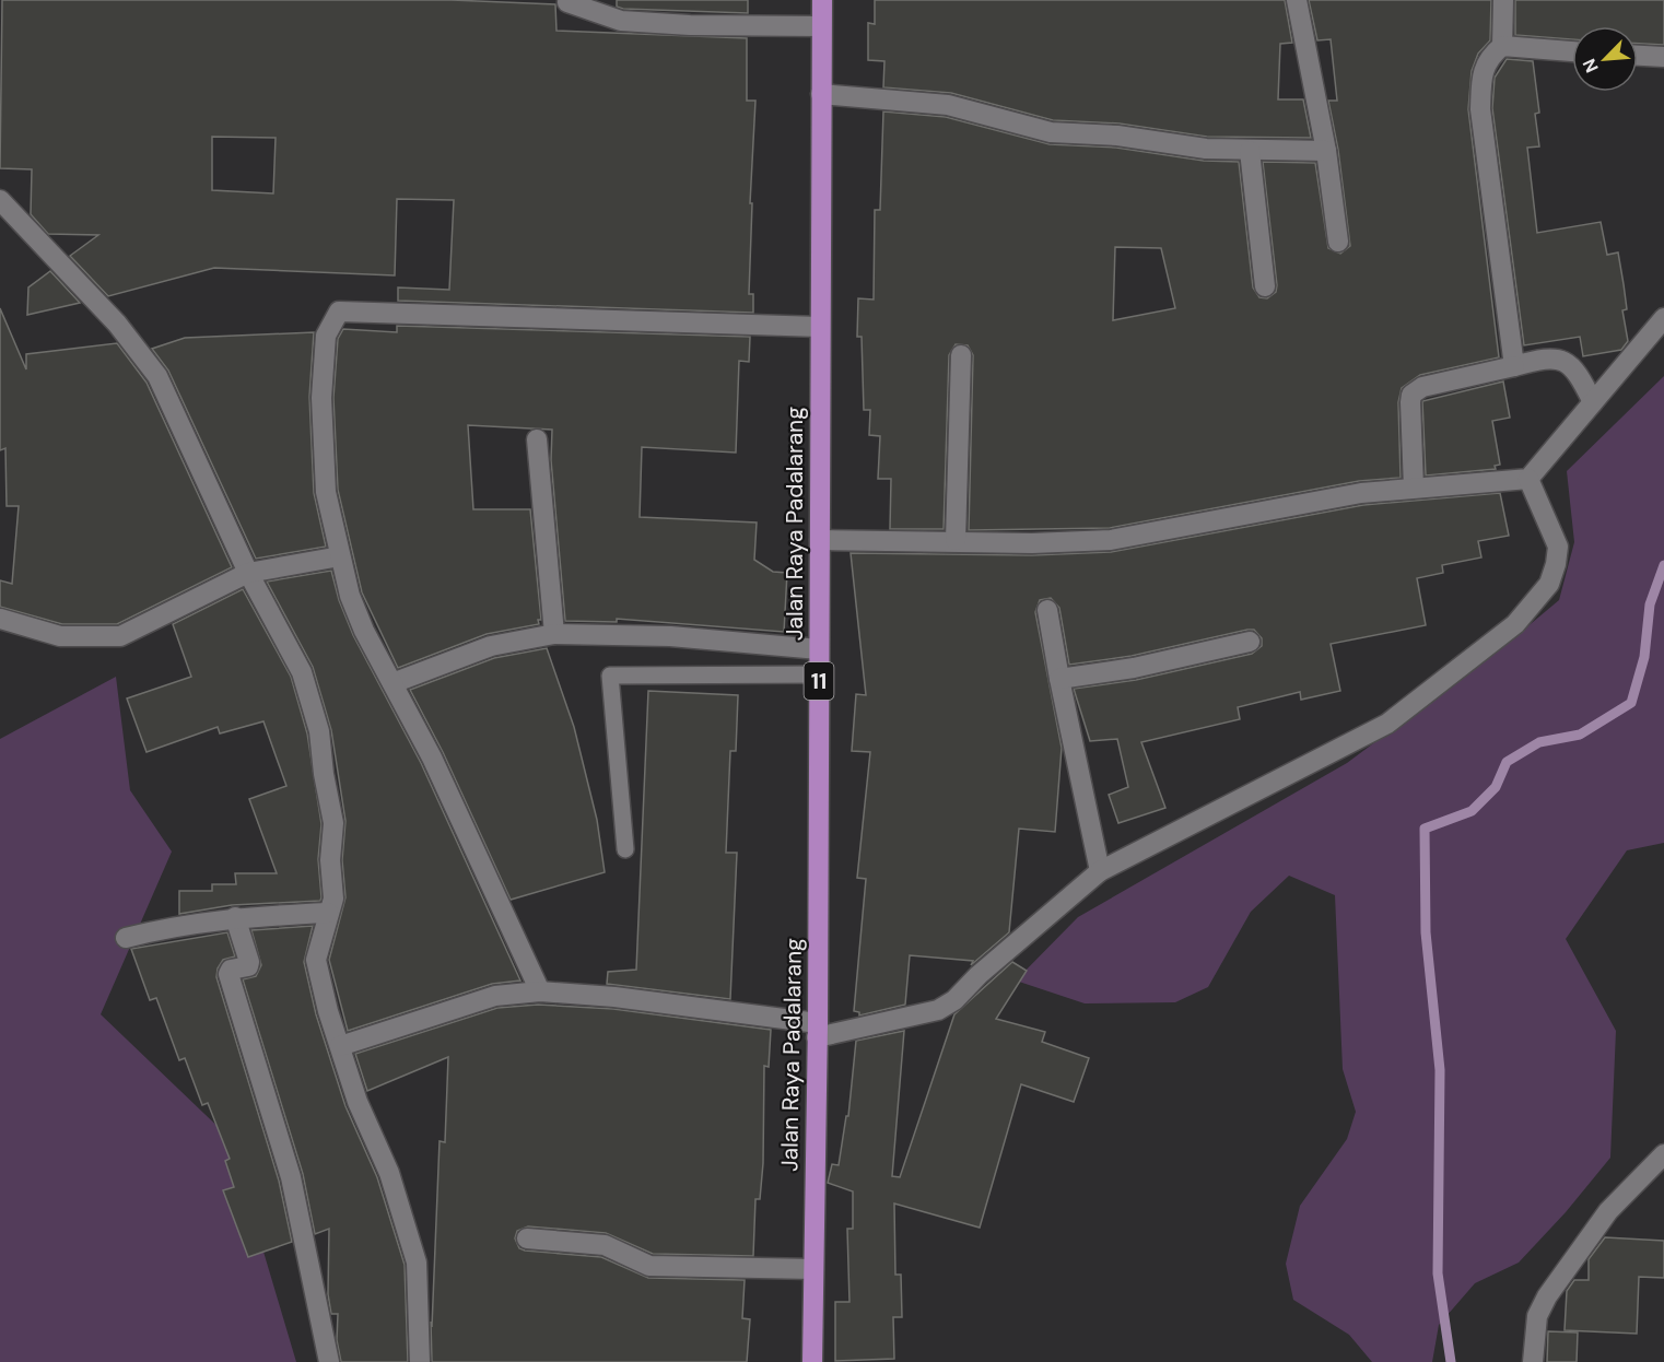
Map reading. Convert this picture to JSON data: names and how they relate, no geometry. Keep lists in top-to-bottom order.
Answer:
{
  "streets": {
    "highway": ["Jalan Raya Padalarang", "11"]
  },
  "north": "bottom left"
}
